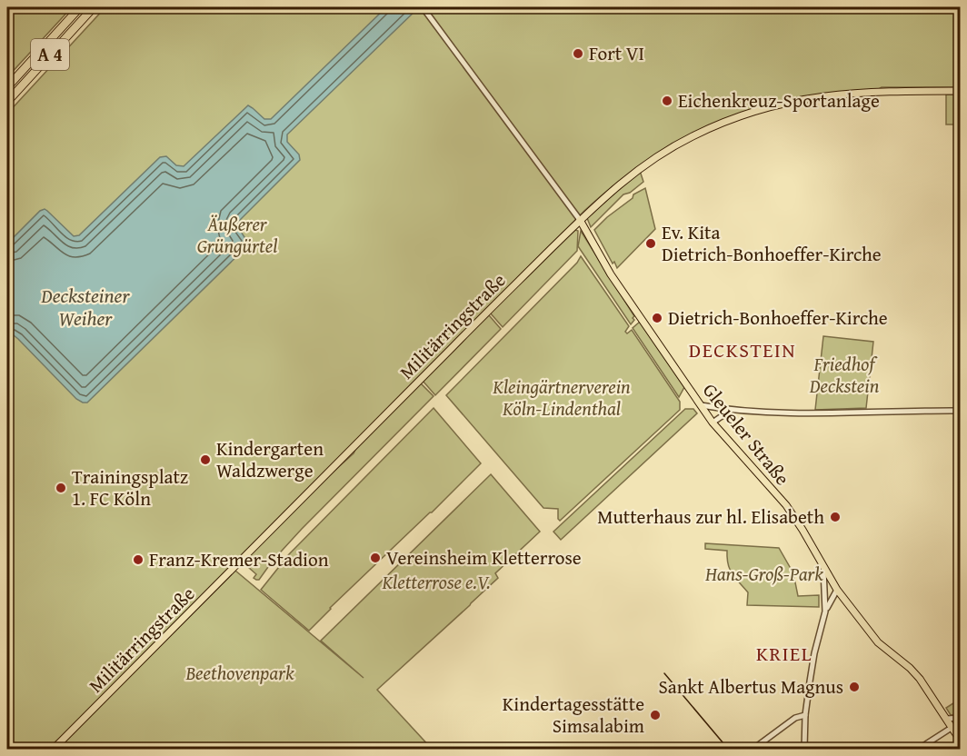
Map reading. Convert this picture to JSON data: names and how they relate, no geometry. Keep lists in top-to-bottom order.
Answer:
{
  "streets": {
    "highway": ["A 4"],
    "main road": ["Militärringstraße", "Gleueler Straße"]
  },
  "crossings": [
    ["Militärringstraße", "Gleueler Straße"]
  ],
  "districts": ["DECKSTEIN", "KRIEL"],
  "water": ["Decksteiner Weiher"],
  "parks": [
    "Äußerer Grüngürtel",
    "Friedhof Deckstein",
    "Kleingärtnerverein Köln-Lindenthal",
    "Hans-Groß-Park",
    "Kletterrose e.V.",
    "Beethovenpark"
  ],
  "places": [
    "Fort VI",
    "Eichenkreuz-Sportanlage",
    "Ev. Kita Dietrich-Bonhoeffer-Kirche",
    "Dietrich-Bonhoeffer-Kirche",
    "Kindergarten Waldzwerge",
    "Trainingsplatz 1. FC Köln",
    "Mutterhaus zur hl. Elisabeth",
    "Vereinsheim Kletterrose",
    "Franz-Kremer-Stadion",
    "Sankt Albertus Magnus",
    "Kindertagesstätte Simsalabim"
  ]
}
